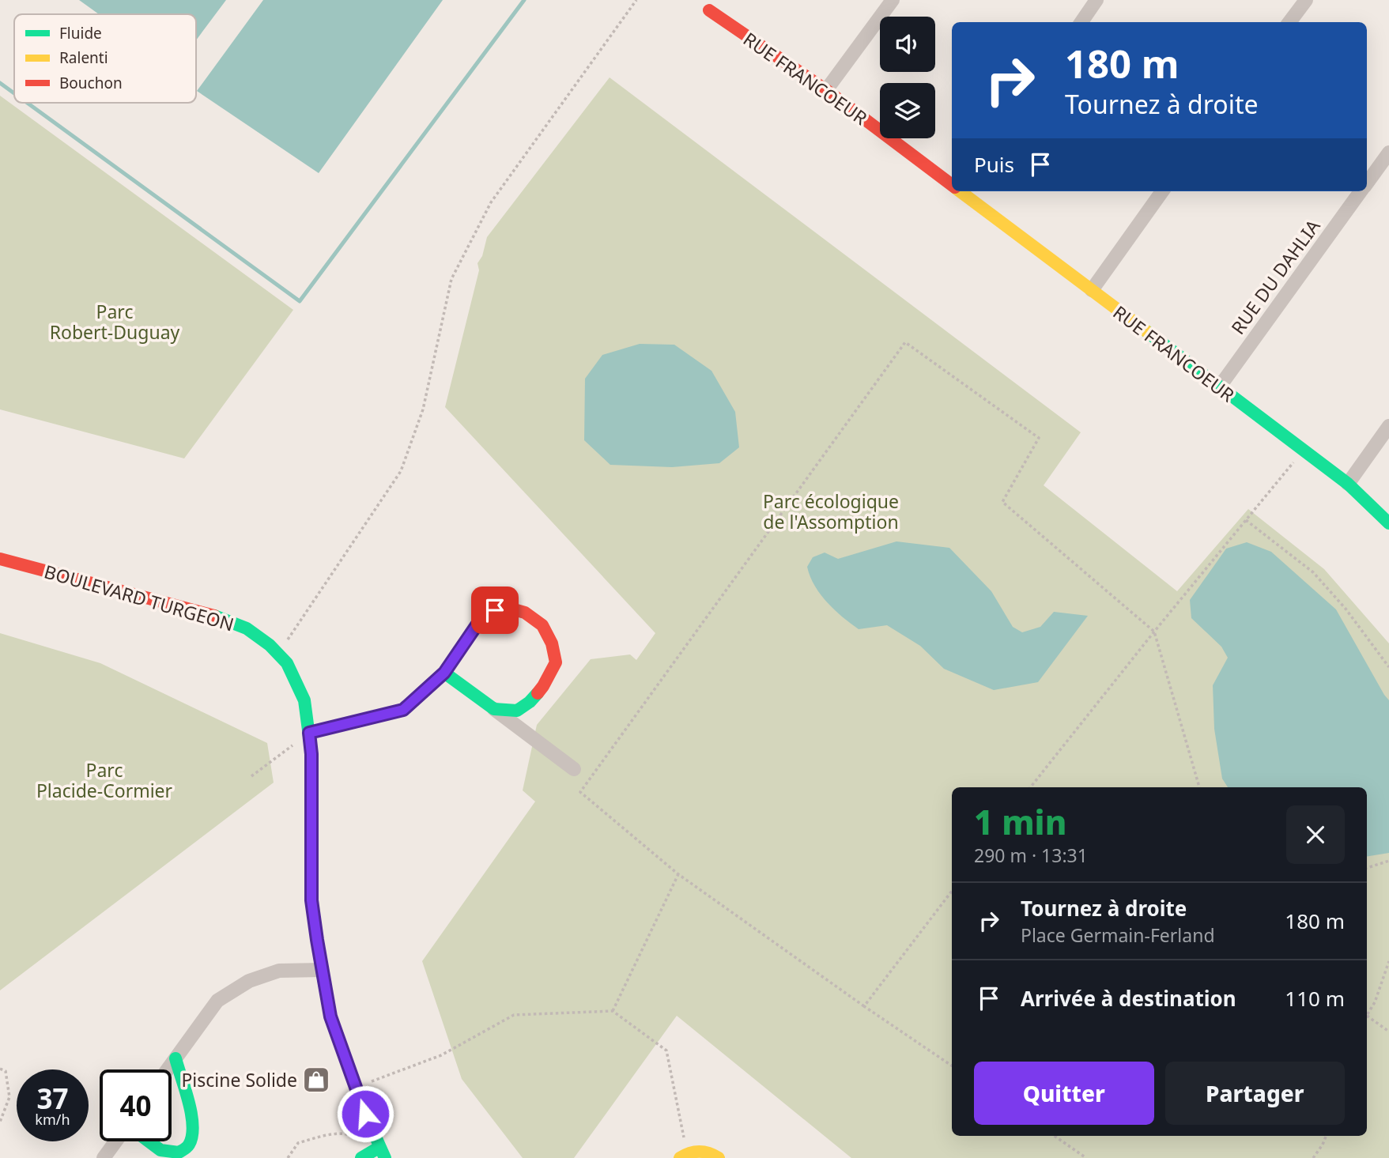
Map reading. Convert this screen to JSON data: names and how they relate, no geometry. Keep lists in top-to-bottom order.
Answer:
{
  "streets": {
    "street": ["RUE FRANCOEUR", "RUE DU DAHLIA", "BOULEVARD TURGEON"]
  },
  "crossings": [
    ["RUE FRANCOEUR", "RUE DU DAHLIA"]
  ],
  "parks": ["Parc Robert-Duguay", "Parc écologique de l'Assomption", "Parc Placide-Cormier"],
  "places": {
    "shop": ["Piscine Solide"]
  },
  "legend": ["Fluide", "Ralenti", "Bouchon"],
  "page": {
    "turn": ["180 m", "Tournez à droite"],
    "then": "Puis",
    "heading": ["1 min", "290 m · 13:31"],
    "list": [
      {
        "name": "Tournez à droite",
        "note": "Place Germain-Ferland",
        "value": "180 m"
      },
      {
        "name": "Arrivée à destination",
        "value": "110 m"
      }
    ],
    "buttons": ["Quitter", "Partager"],
    "speed": "37 km/h",
    "limit": "40"
  }
}
